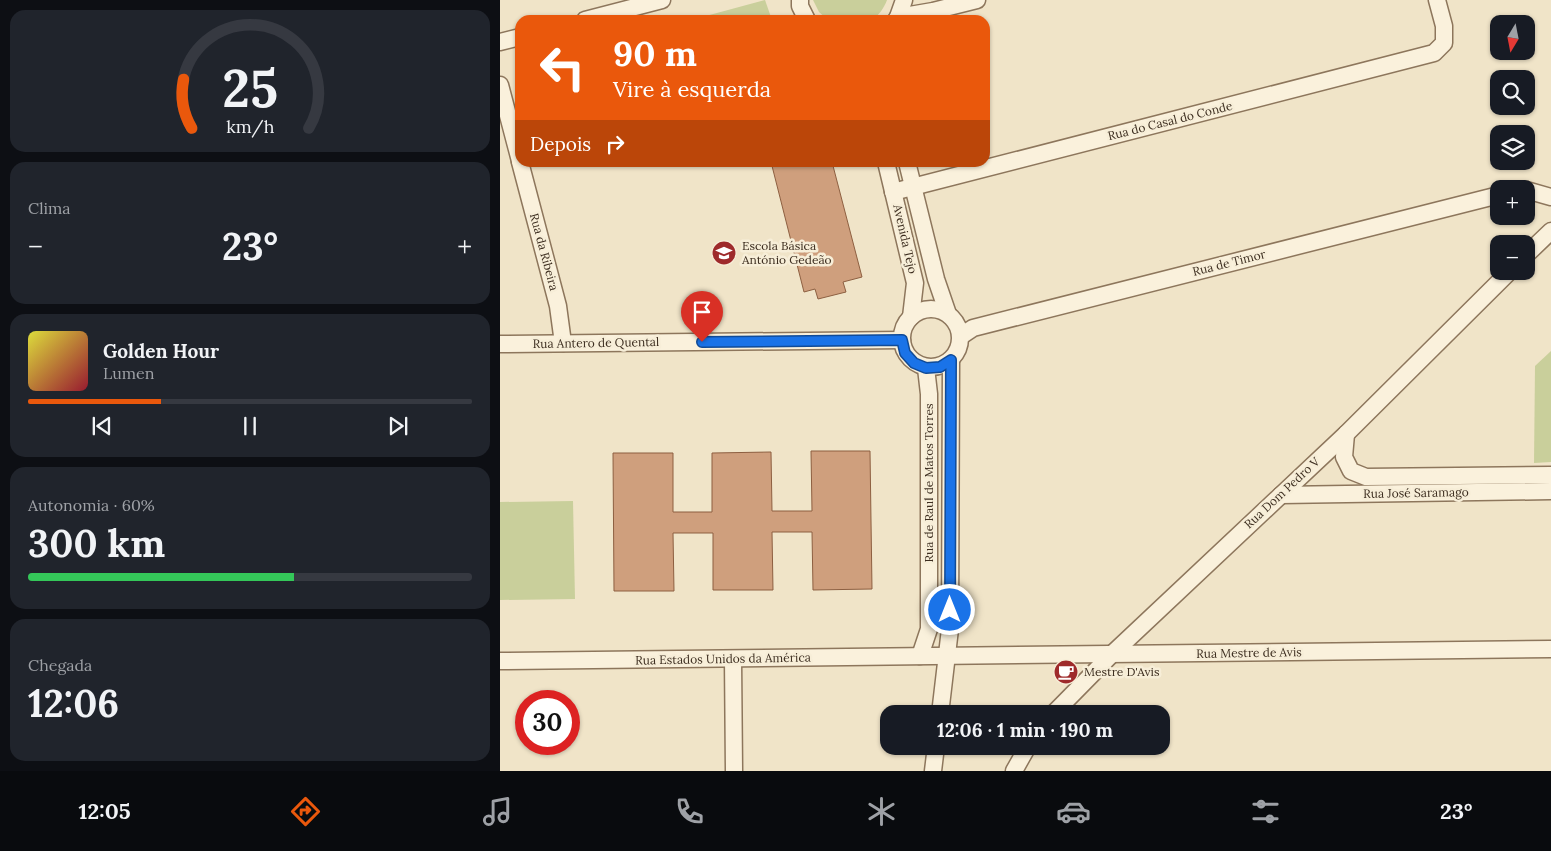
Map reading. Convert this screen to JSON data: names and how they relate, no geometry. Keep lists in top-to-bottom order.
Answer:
{
  "streets": {
    "street": [
      "Rua do Casal do Conde",
      "Avenida Tejo",
      "Rua da Ribeira",
      "Rua de Timor",
      "Rua Antero de Quental",
      "Rua de Raul de Matos Torres",
      "Rua Dom Pedro V",
      "Rua José Saramago",
      "Rua Mestre de Avis",
      "Rua Estados Unidos da América"
    ]
  },
  "crossings": [
    ["Rua do Casal do Conde", "Avenida Tejo"],
    ["Avenida Tejo", "Rua de Timor"],
    ["Avenida Tejo", "Rua Antero de Quental"],
    ["Avenida Tejo", "Rua de Raul de Matos Torres"],
    ["Rua da Ribeira", "Rua Antero de Quental"],
    ["Rua de Timor", "Rua Antero de Quental"],
    ["Rua de Timor", "Rua de Raul de Matos Torres"],
    ["Rua Antero de Quental", "Rua de Raul de Matos Torres"],
    ["Rua de Raul de Matos Torres", "Rua Mestre de Avis"],
    ["Rua de Raul de Matos Torres", "Rua Estados Unidos da América"],
    ["Rua Dom Pedro V", "Rua José Saramago"],
    ["Rua Dom Pedro V", "Rua Mestre de Avis"],
    ["Rua Mestre de Avis", "Rua Estados Unidos da América"]
  ],
  "places": {
    "school or university": ["Escola Básica António Gedeão"],
    "cafe": ["Mestre D'Avis"]
  },
  "north": "bottom",
  "page": {
    "map_buttons": ["+", "−"],
    "turn": ["90 m", "Vire à esquerda"],
    "then": "Depois",
    "tile": [
      "Clima",
      ["Autonomia · 60%", "300 km"],
      ["Chegada", "12:06"]
    ],
    "heat": ["−", "23°", "+"],
    "song": ["Golden Hour", "Lumen"],
    "limit": "30",
    "trip": "12:06 · 1 min · 190 m",
    "tabs": ["12:05", "23°"],
    "gauge": ["25", "km/h"]
  }
}
